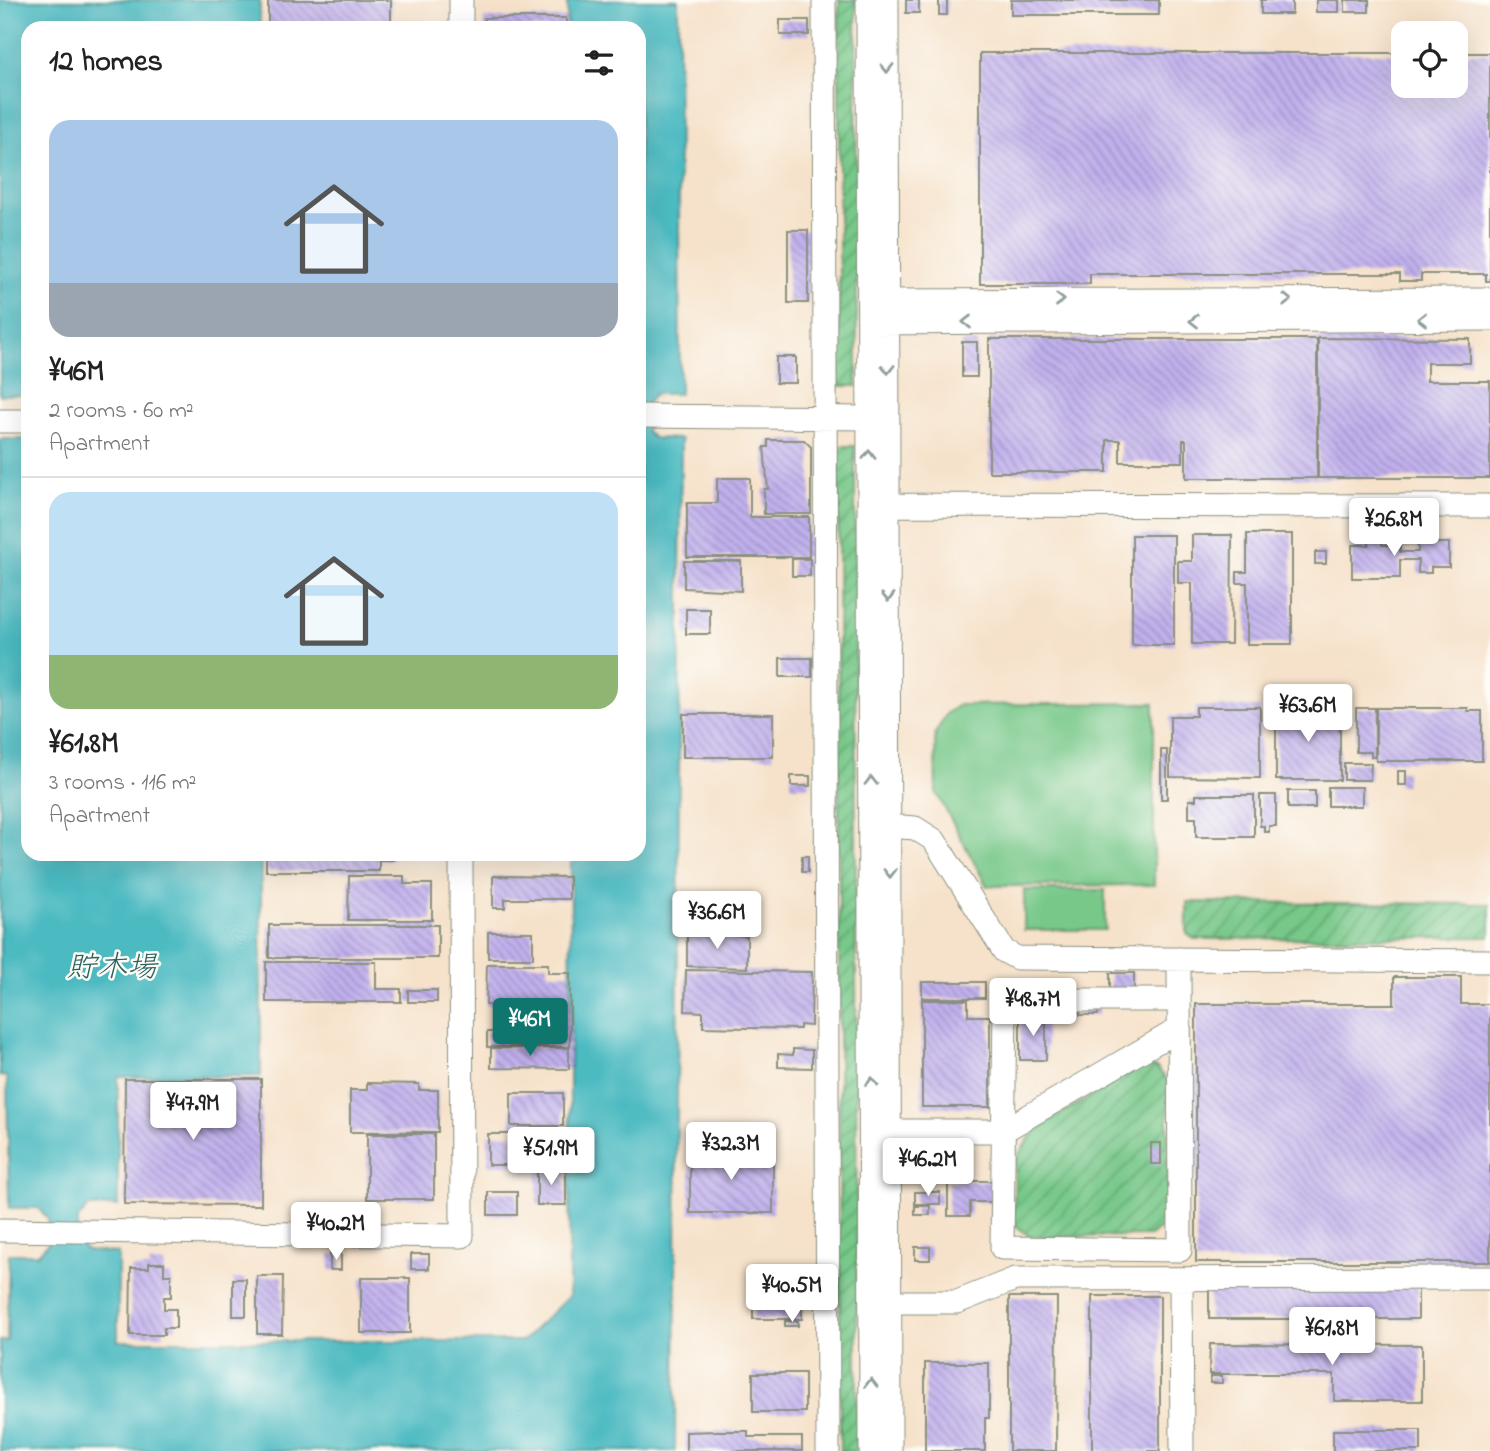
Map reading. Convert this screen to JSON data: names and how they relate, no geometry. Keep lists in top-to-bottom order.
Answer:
{
  "water": ["貯木場"],
  "page": {
    "heading": "12 homes",
    "list": [
      {
        "name": "¥46M",
        "note": "2 rooms · 60 m² · Apartment"
      },
      {
        "name": "¥61.8M",
        "note": "3 rooms · 116 m² · Apartment"
      }
    ],
    "price": [
      "¥26.8M",
      "¥63.6M",
      "¥36.6M",
      "¥48.7M",
      "¥46M",
      "¥47.9M",
      "¥32.3M",
      "¥51.9M",
      "¥46.2M",
      "¥40.2M",
      "¥40.5M",
      "¥61.8M"
    ]
  }
}
